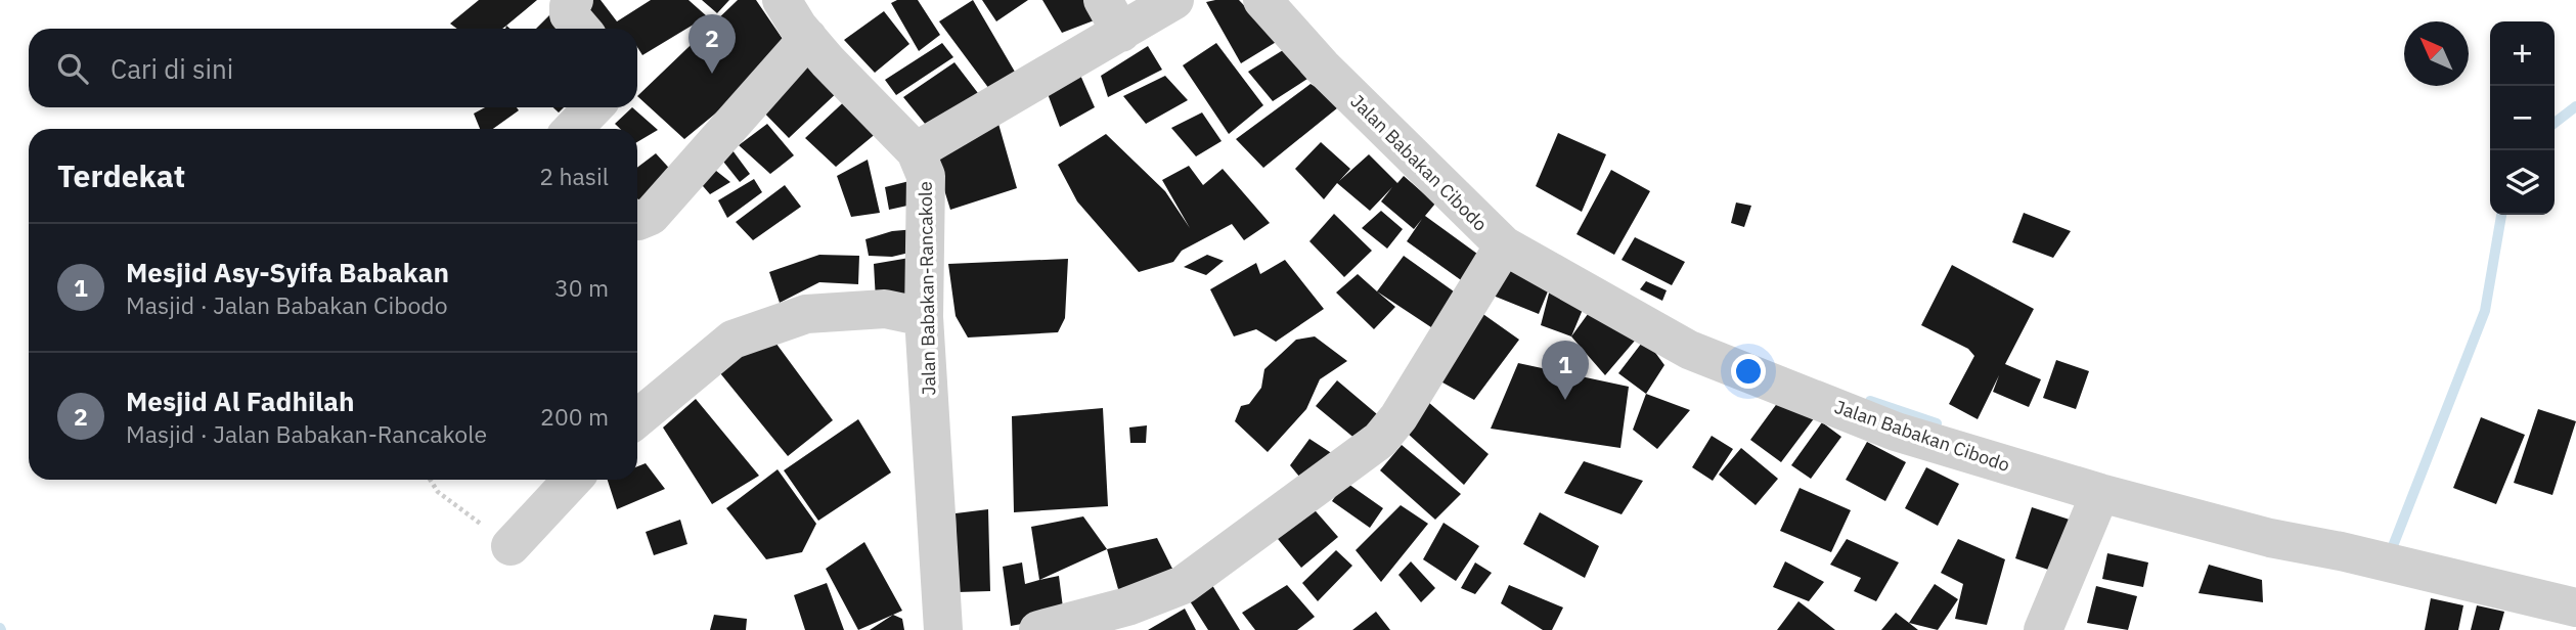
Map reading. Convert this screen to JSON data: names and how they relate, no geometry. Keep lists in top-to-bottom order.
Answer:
{
  "streets": {
    "street": ["Jalan Babakan Cibodo", "Jalan Babakan-Rancakole"]
  },
  "north": "top left",
  "page": {
    "pins": ["2", "1"],
    "map_buttons": ["+", "−"],
    "search": "Cari di sini",
    "heading": ["Terdekat", "2 hasil"],
    "list": [
      {
        "mark": "1",
        "name": "Mesjid Asy-Syifa Babakan",
        "note": "Masjid · Jalan Babakan Cibodo",
        "value": "30 m"
      },
      {
        "mark": "2",
        "name": "Mesjid Al Fadhilah",
        "note": "Masjid · Jalan Babakan-Rancakole",
        "value": "200 m"
      }
    ]
  }
}
